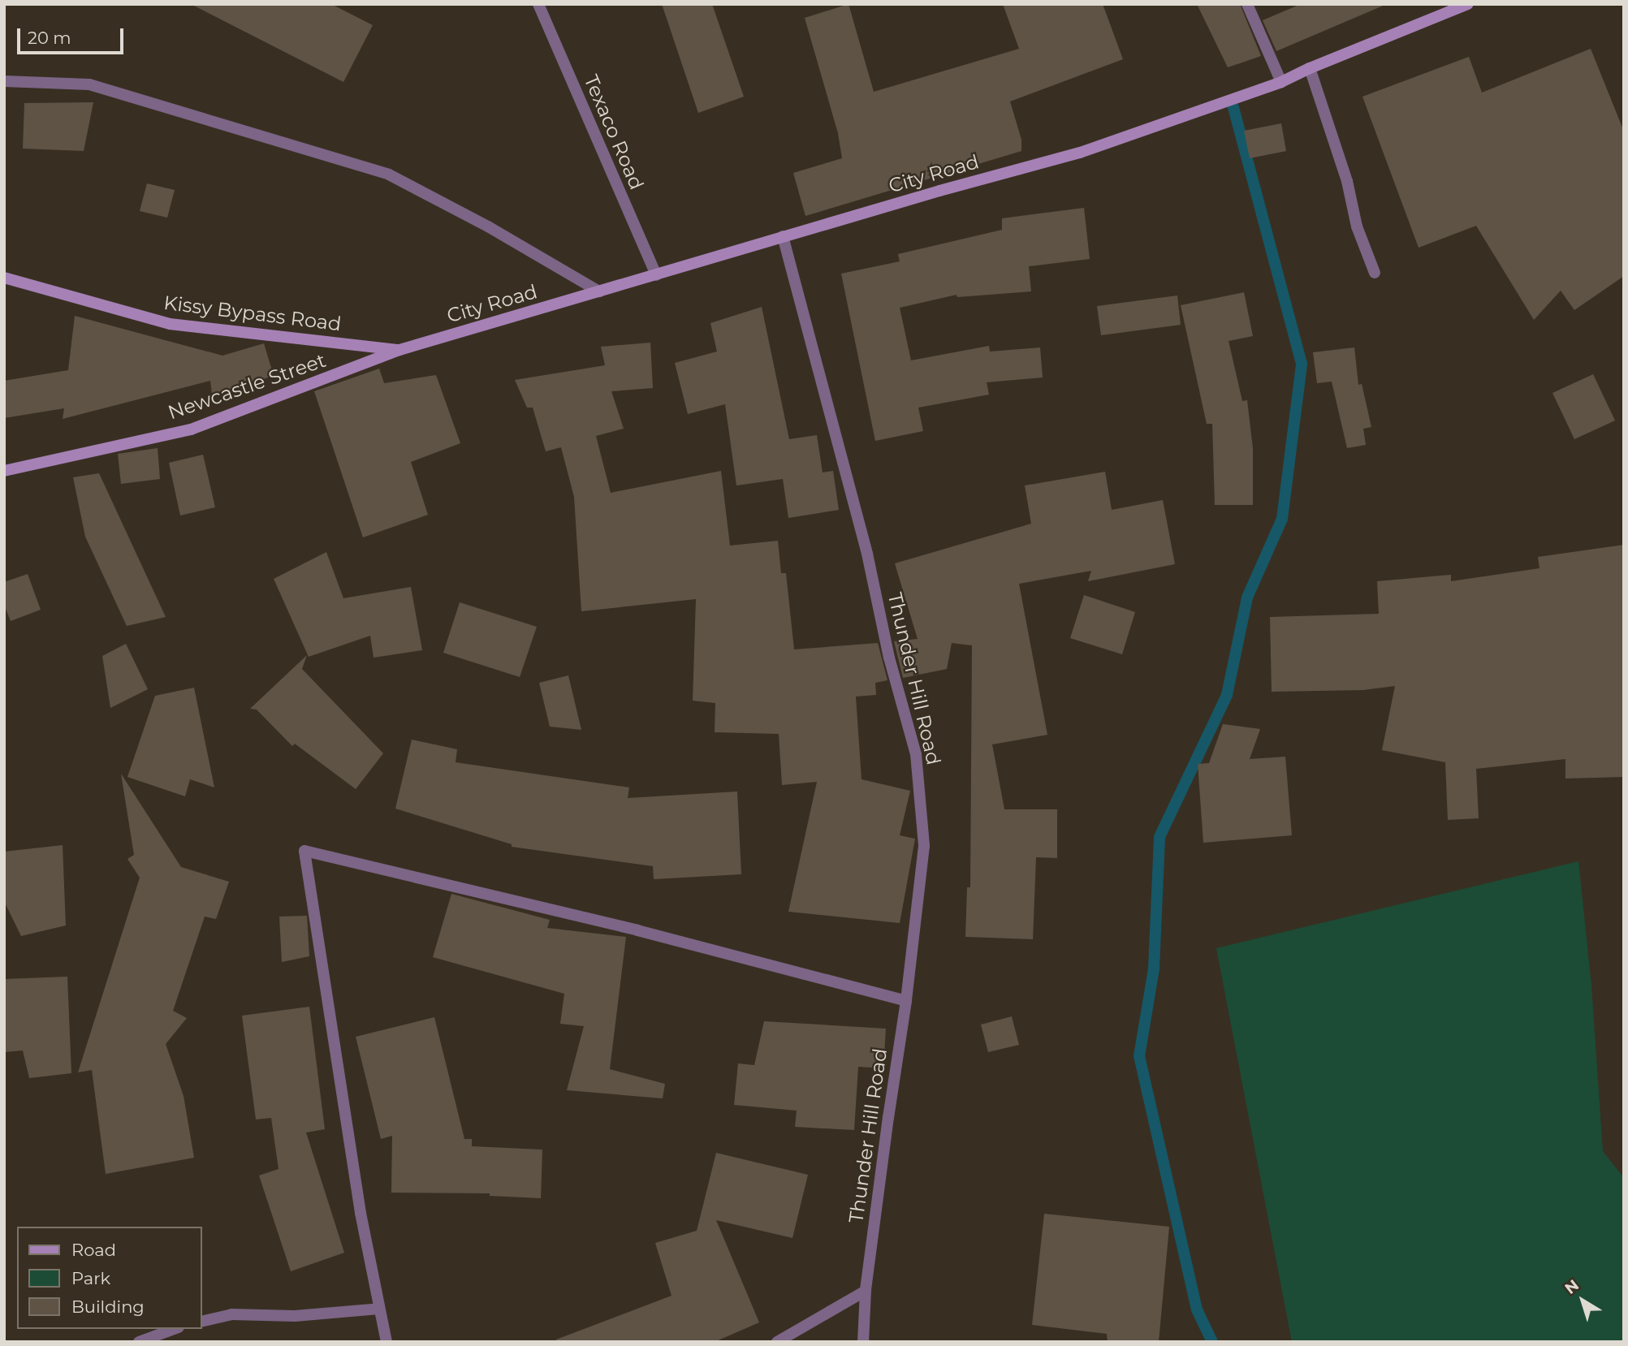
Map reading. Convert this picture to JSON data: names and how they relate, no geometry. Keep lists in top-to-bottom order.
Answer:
{
  "streets": {
    "main road": ["City Road", "Kissy Bypass Road", "Newcastle Street"],
    "street": ["Texaco Road", "Thunder Hill Road"]
  },
  "crossings": [
    ["Texaco Road", "City Road"],
    ["City Road", "Kissy Bypass Road"],
    ["City Road", "Newcastle Street"],
    ["City Road", "Thunder Hill Road"],
    ["Kissy Bypass Road", "Newcastle Street"]
  ],
  "legend": ["Road", "Park", "Building"],
  "scale_bar": "20 m",
  "north": "top left"
}
